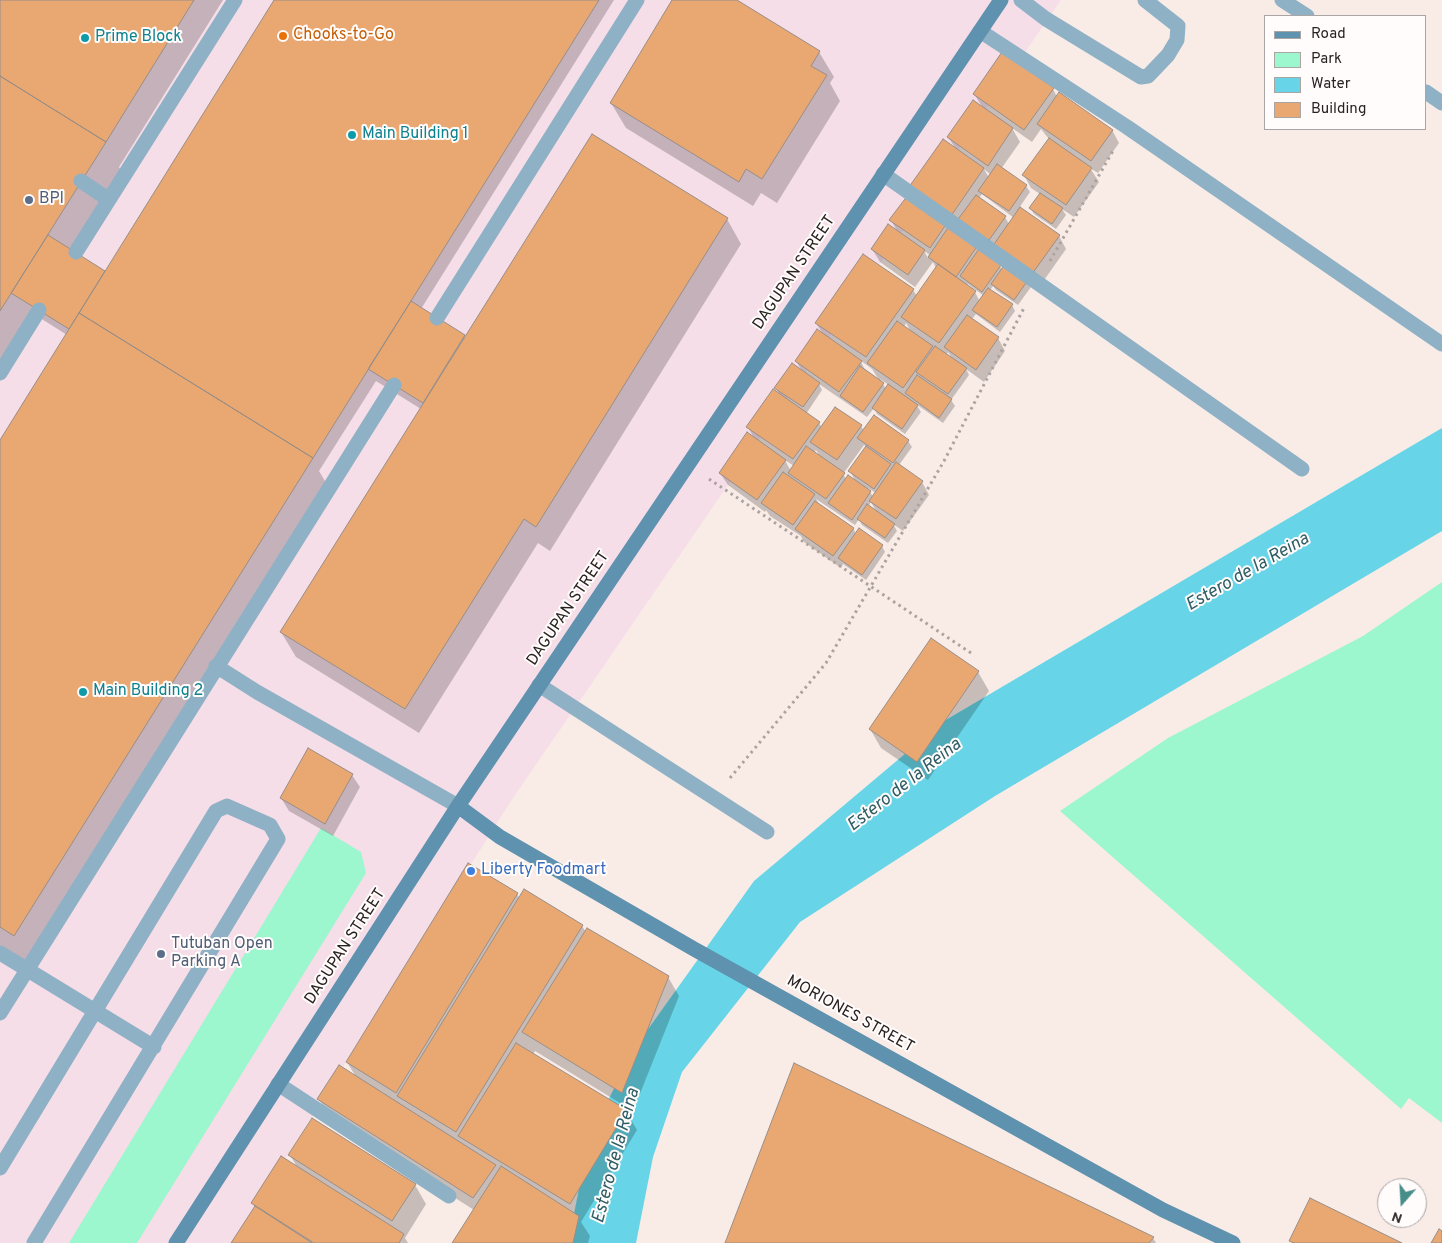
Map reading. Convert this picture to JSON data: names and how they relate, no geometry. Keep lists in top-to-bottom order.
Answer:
{
  "streets": {
    "street": ["DAGUPAN STREET", "MORIONES STREET"]
  },
  "crossings": [
    ["DAGUPAN STREET", "MORIONES STREET"]
  ],
  "water": ["Estero de la Reina"],
  "places": [
    "Chooks-to-Go",
    "Prime Block",
    "Main Building 1",
    "BPI",
    "Main Building 2",
    "Liberty Foodmart",
    "Tutuban Open Parking A"
  ],
  "legend": [
    "Road",
    "Park",
    "Water",
    "Building"
  ],
  "north": "bottom"
}
